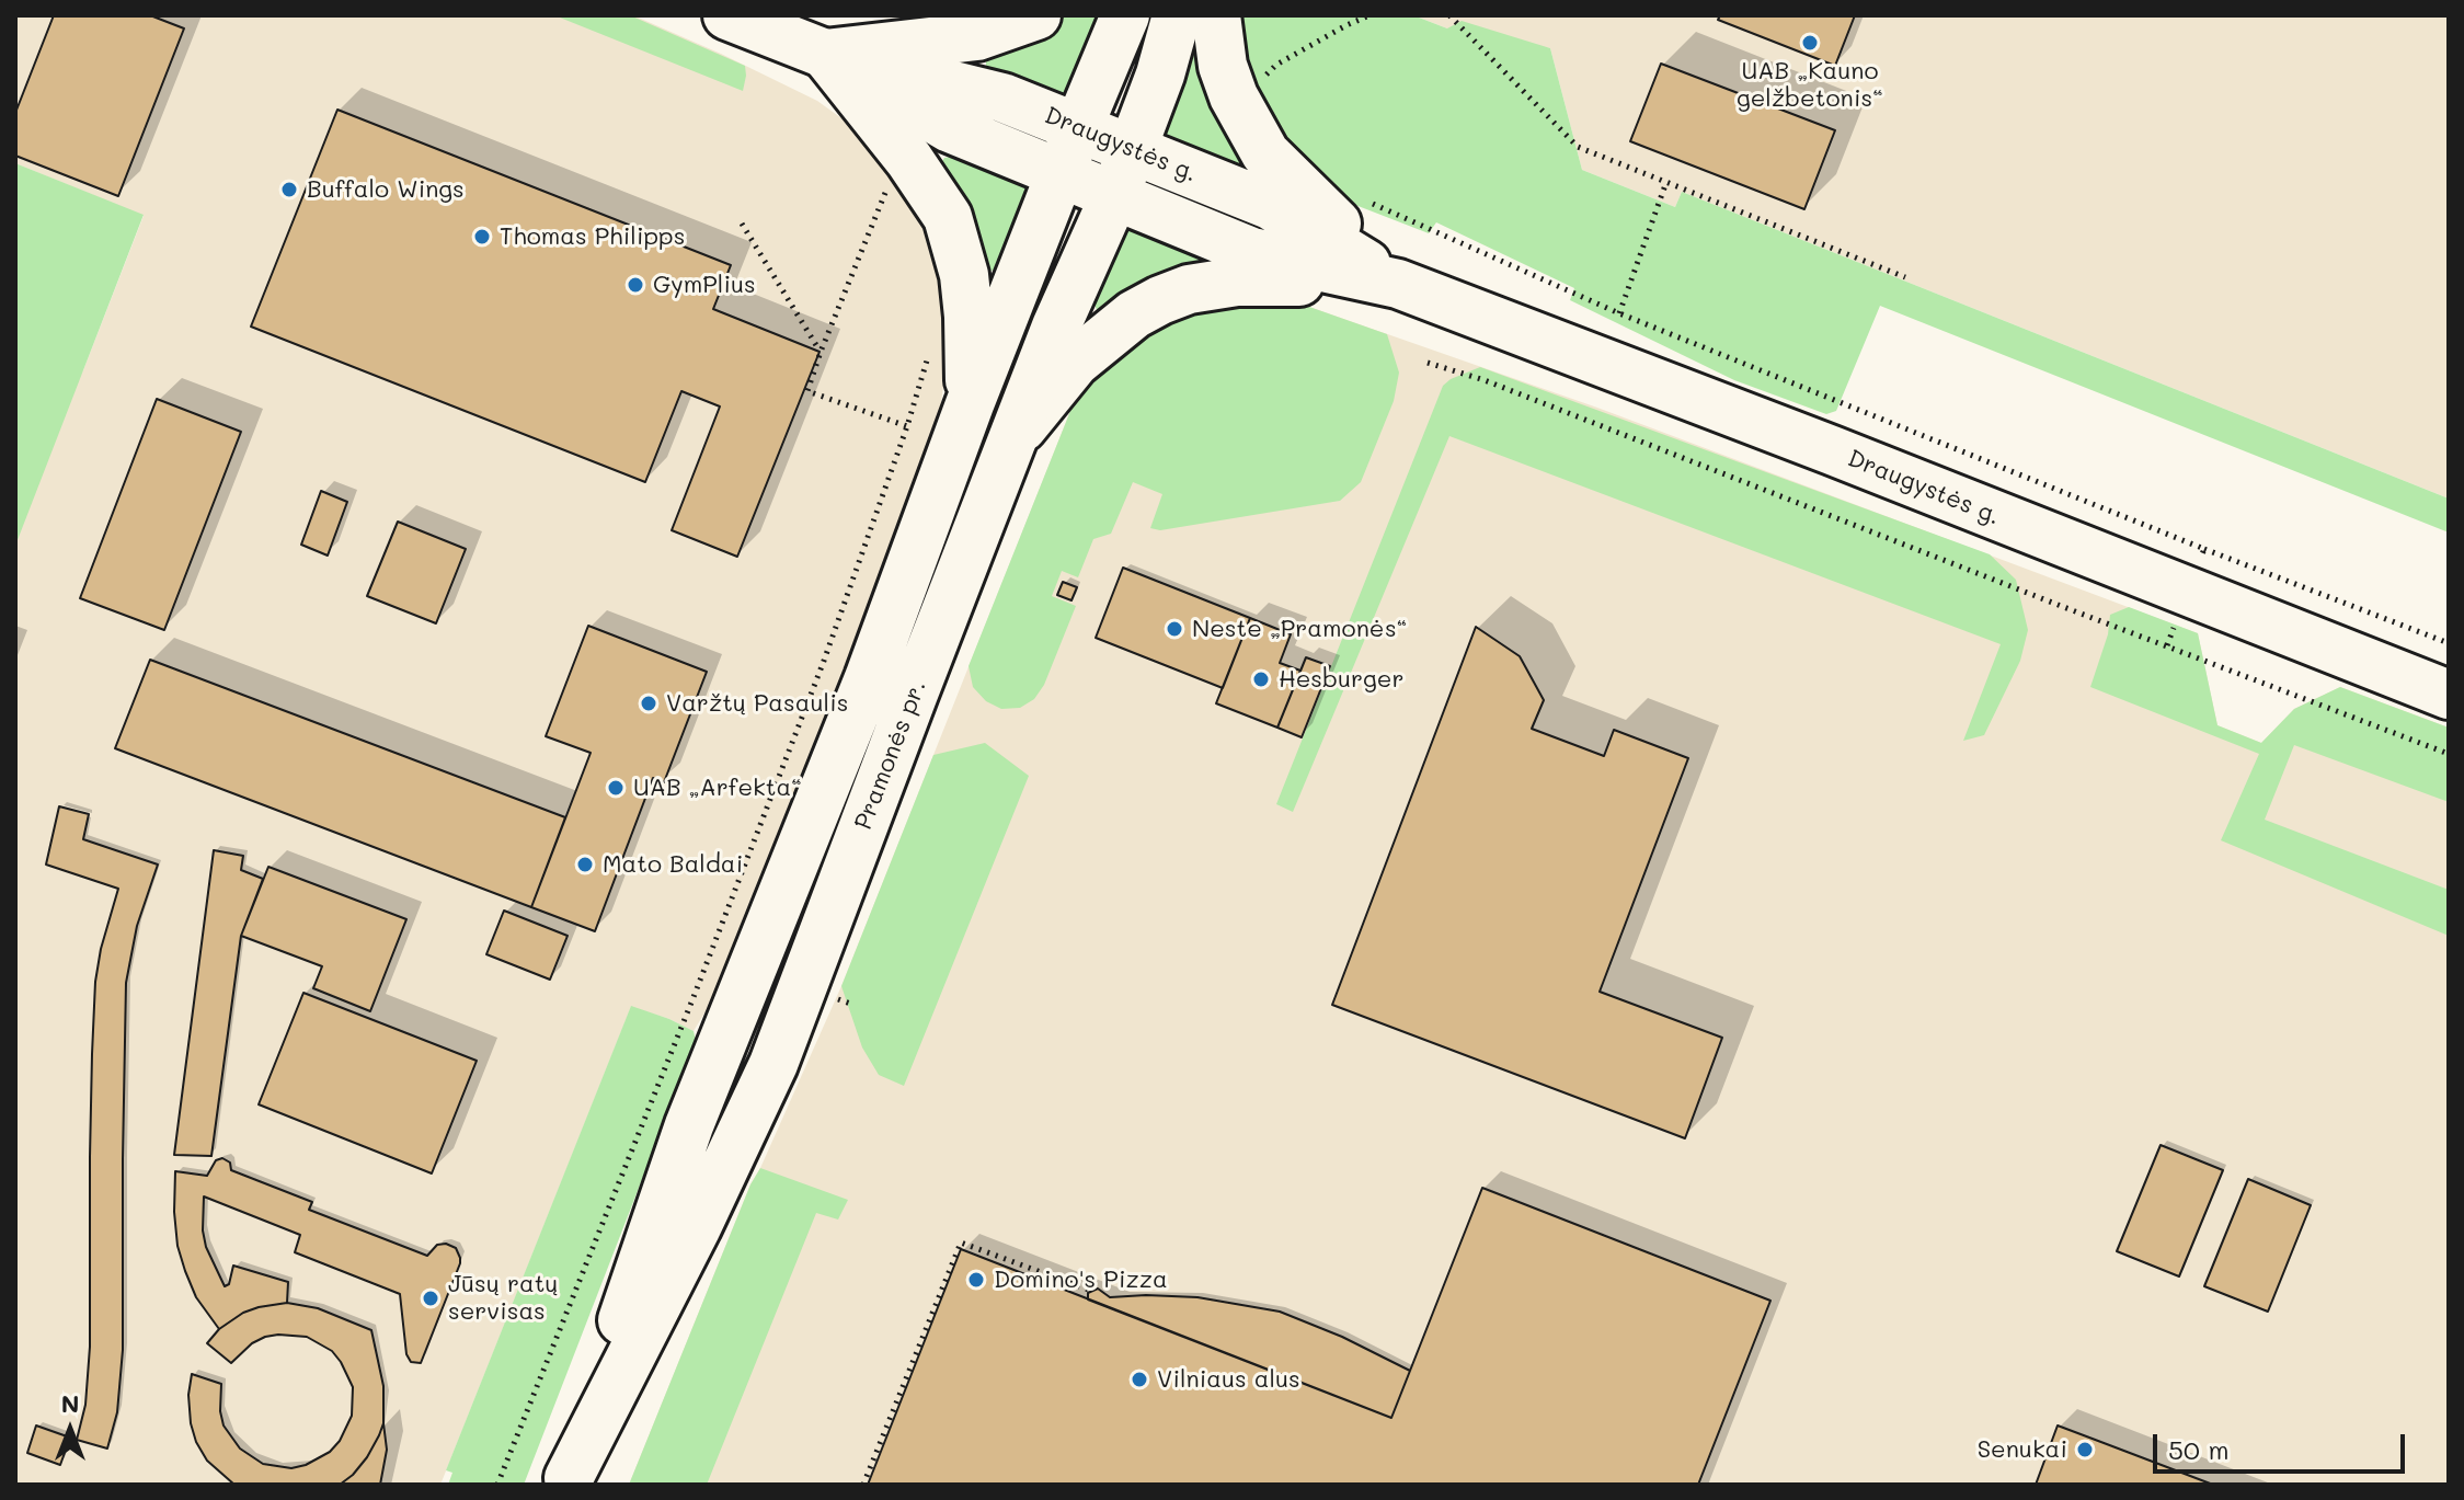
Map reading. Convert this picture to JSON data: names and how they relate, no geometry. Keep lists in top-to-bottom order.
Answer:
{
  "streets": {
    "main road": ["Draugystės g.", "Pramonės pr."]
  },
  "crossings": [
    ["Draugystės g.", "Pramonės pr."]
  ],
  "places": [
    "UAB „Kauno gelžbetonis“",
    "Buffalo Wings",
    "Thomas Philipps",
    "GymPlius",
    "Neste „Pramonės“",
    "Hesburger",
    "Varžtų Pasaulis",
    "UAB „Arfekta“",
    "Mato Baldai",
    "Domino's Pizza",
    "Jūsų ratų servisas",
    "Vilniaus alus",
    "Senukai"
  ],
  "scale_bar": "50 m",
  "north": "top"
}
